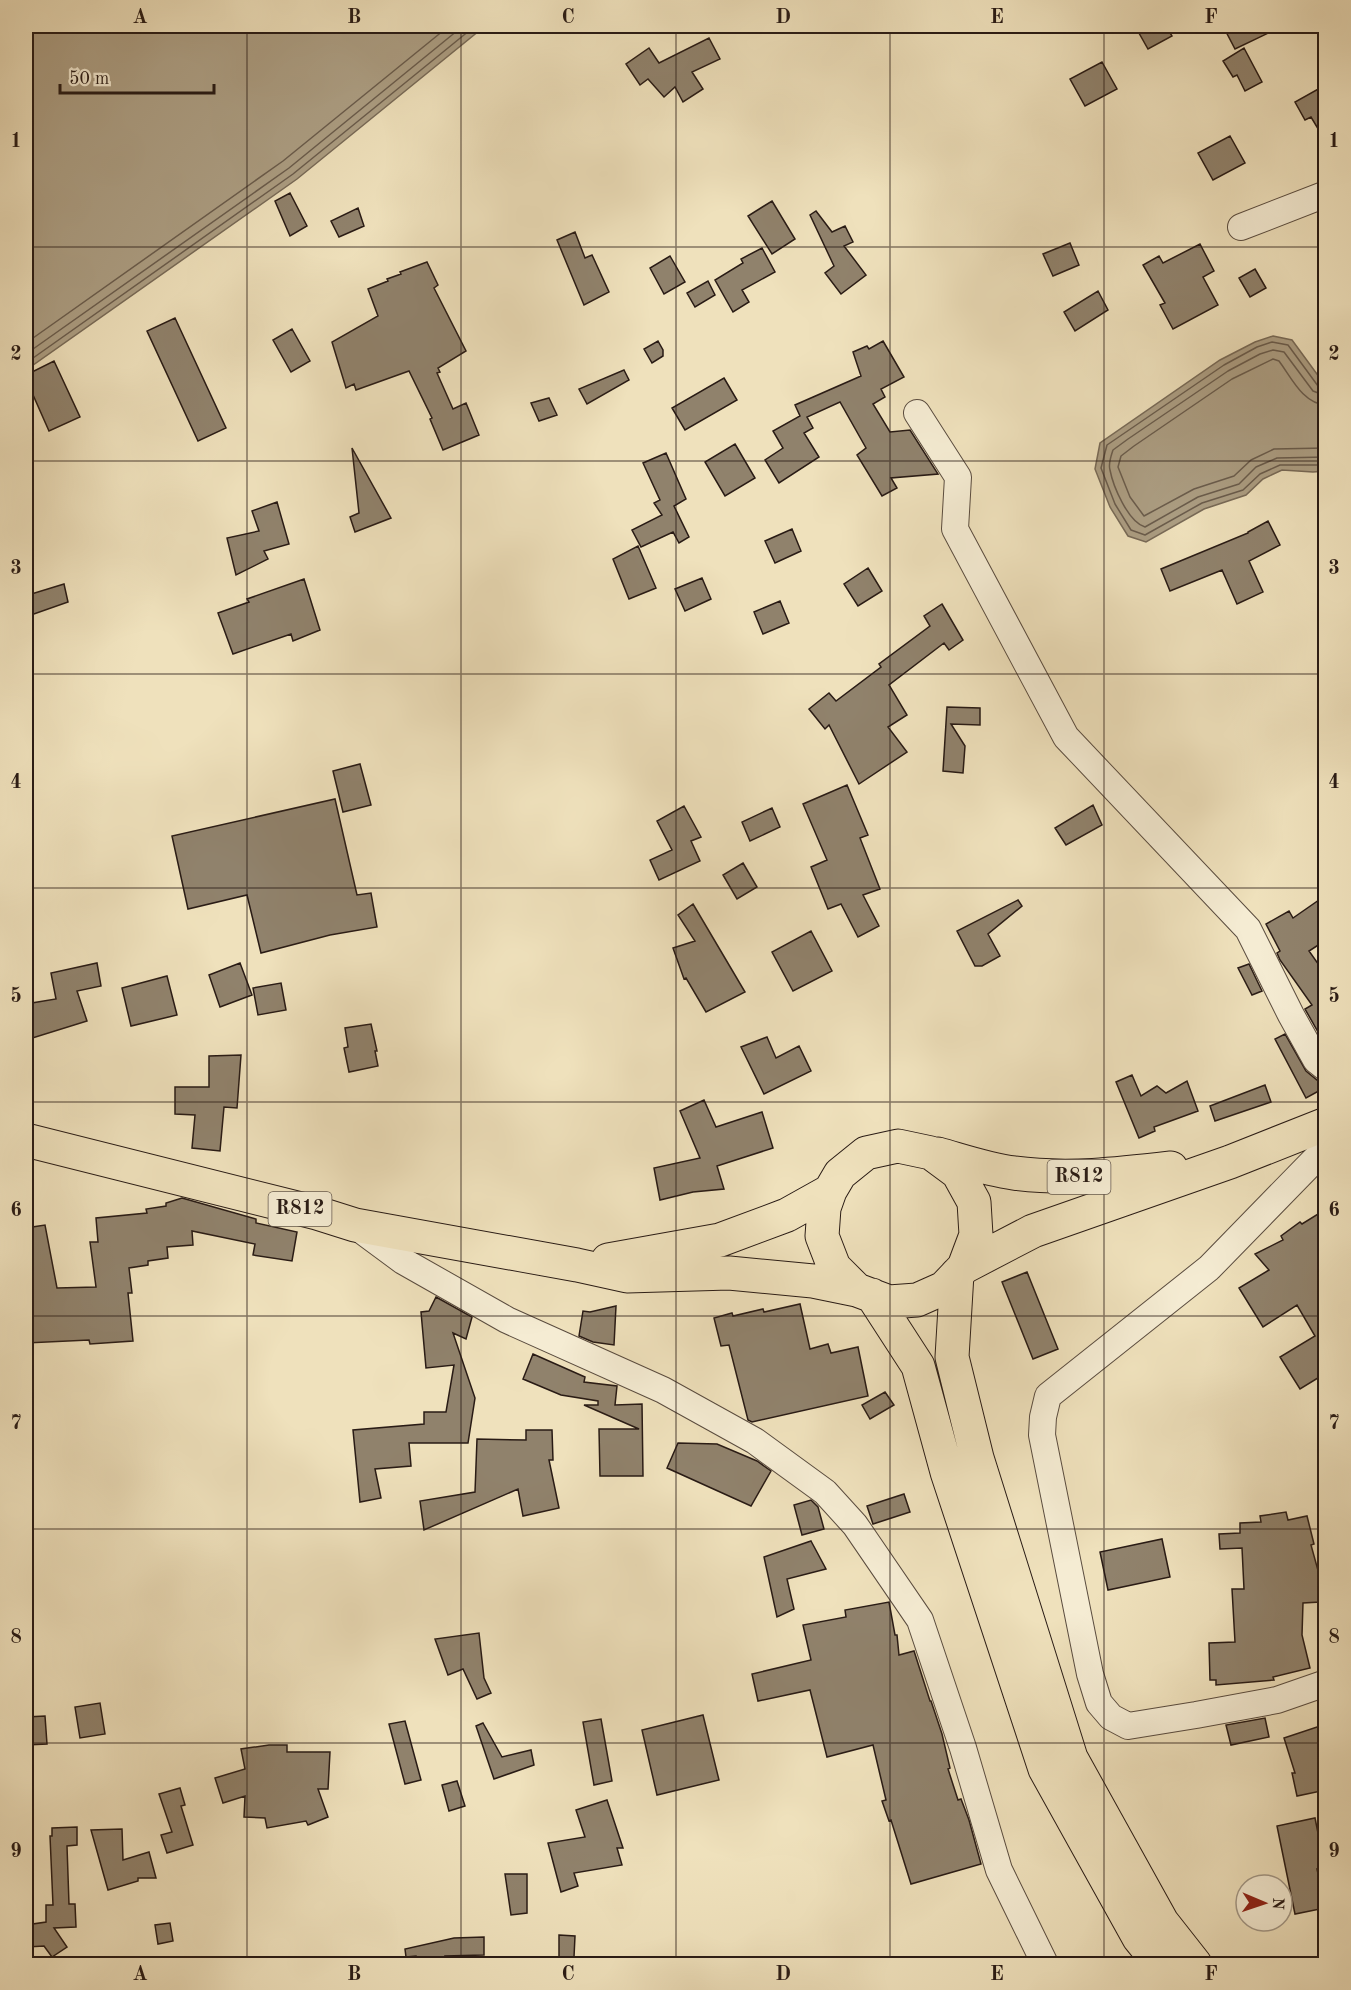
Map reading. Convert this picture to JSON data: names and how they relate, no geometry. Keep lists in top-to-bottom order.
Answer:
{
  "streets": {
    "main road": ["R812"]
  },
  "scale_bar": "50 m",
  "north": "right",
  "grid": {
    "columns": [
      "A",
      "B",
      "C",
      "D",
      "E",
      "F"
    ],
    "rows": [
      "1",
      "2",
      "3",
      "4",
      "5",
      "6",
      "7",
      "8",
      "9"
    ]
  }
}
